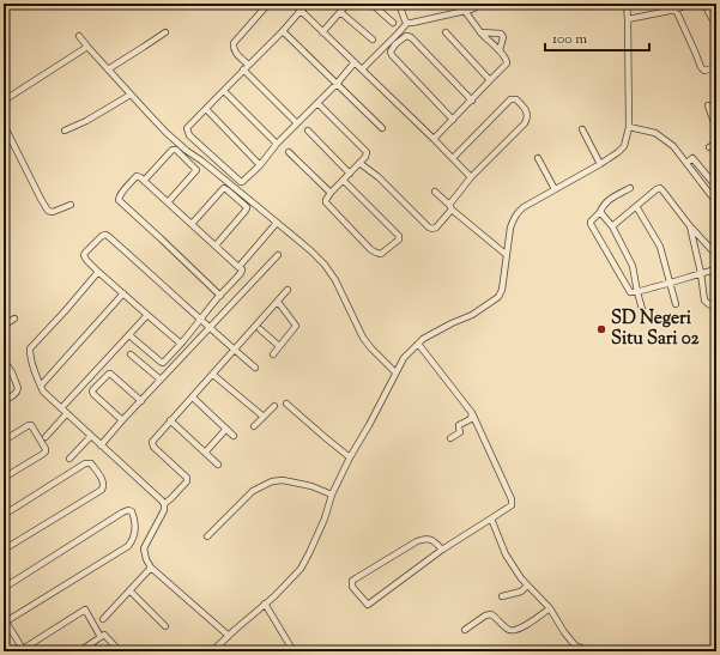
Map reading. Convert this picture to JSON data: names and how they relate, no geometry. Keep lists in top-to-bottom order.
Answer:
{
  "places": ["SD Negeri Situ Sari 02"],
  "scale_bar": "100 m"
}
